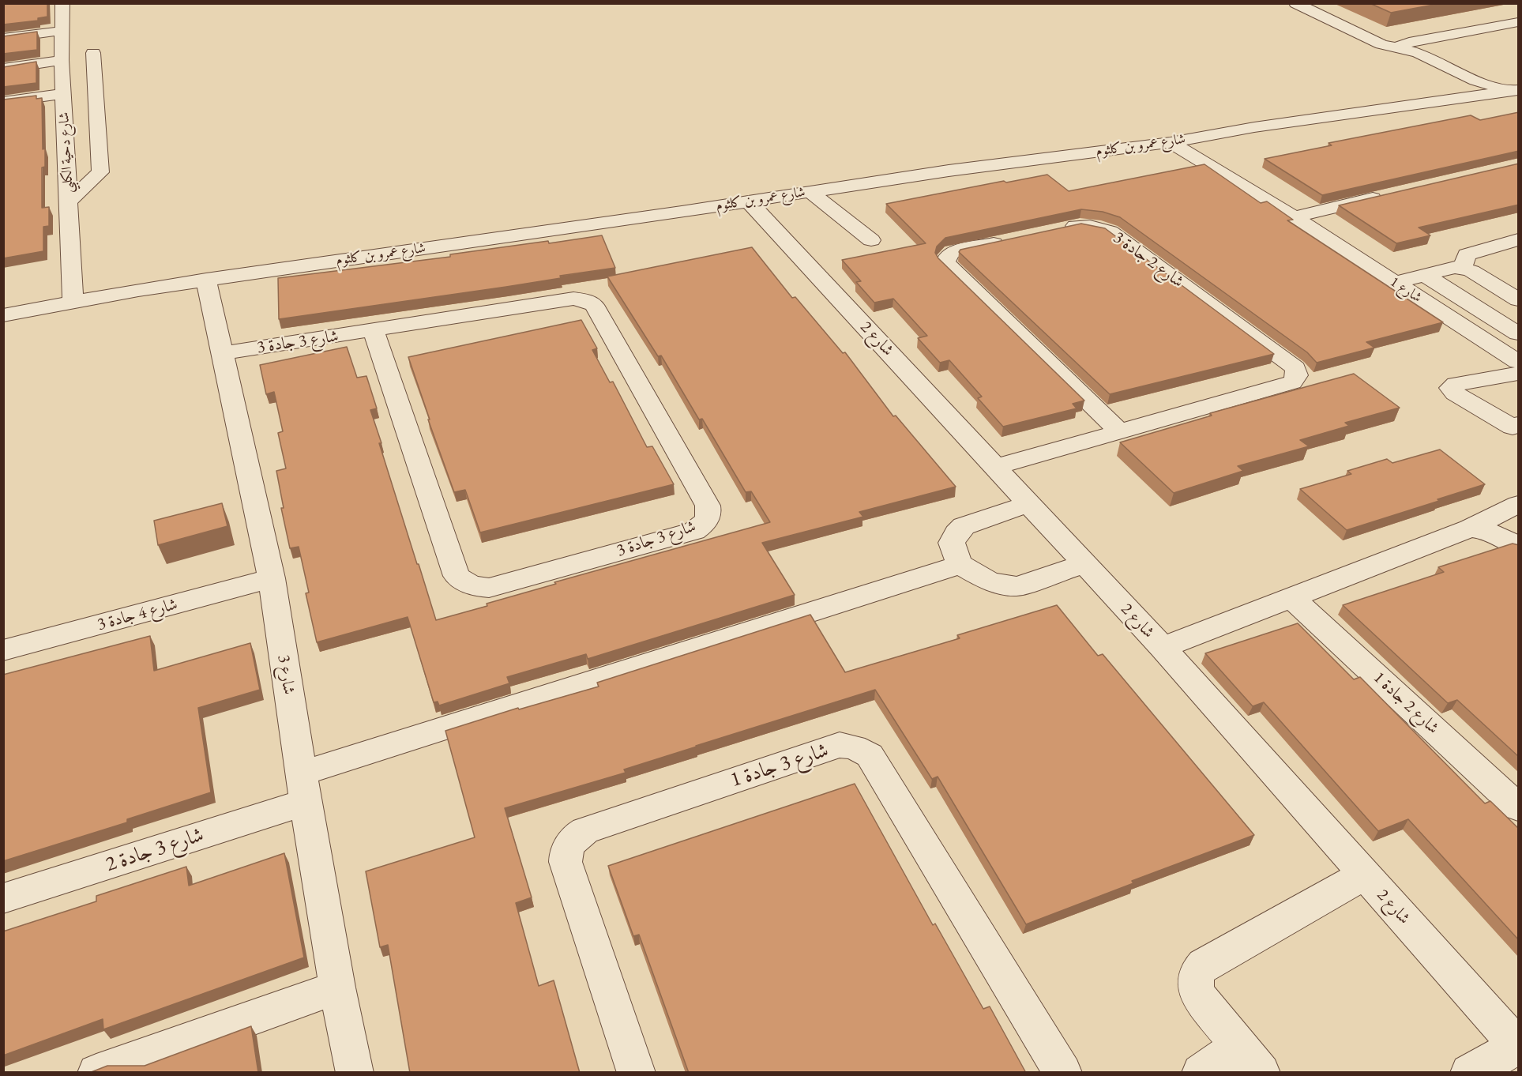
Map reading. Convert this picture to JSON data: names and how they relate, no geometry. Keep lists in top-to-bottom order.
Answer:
{
  "streets": {
    "street": [
      "شارع عمرو بن كلثوم",
      "شارع دحية الكلبي",
      "شارع 2 جادة 3",
      "شارع 1",
      "شارع 2",
      "شارع 3 جادة 3",
      "شارع 4 جادة 3",
      "شارع 3",
      "شارع 2 جادة 1",
      "شارع 3 جادة 1",
      "شارع 3 جادة 2"
    ]
  },
  "crossings": [
    ["شارع عمرو بن كلثوم", "شارع دحية الكلبي"],
    ["شارع عمرو بن كلثوم", "شارع 1"],
    ["شارع عمرو بن كلثوم", "شارع 2"],
    ["شارع عمرو بن كلثوم", "شارع 3"],
    ["شارع 2 جادة 3", "شارع 2"],
    ["شارع 3 جادة 3", "شارع 3"],
    ["شارع 4 جادة 3", "شارع 3"],
    ["شارع 3", "شارع 3 جادة 2"]
  ]
}
